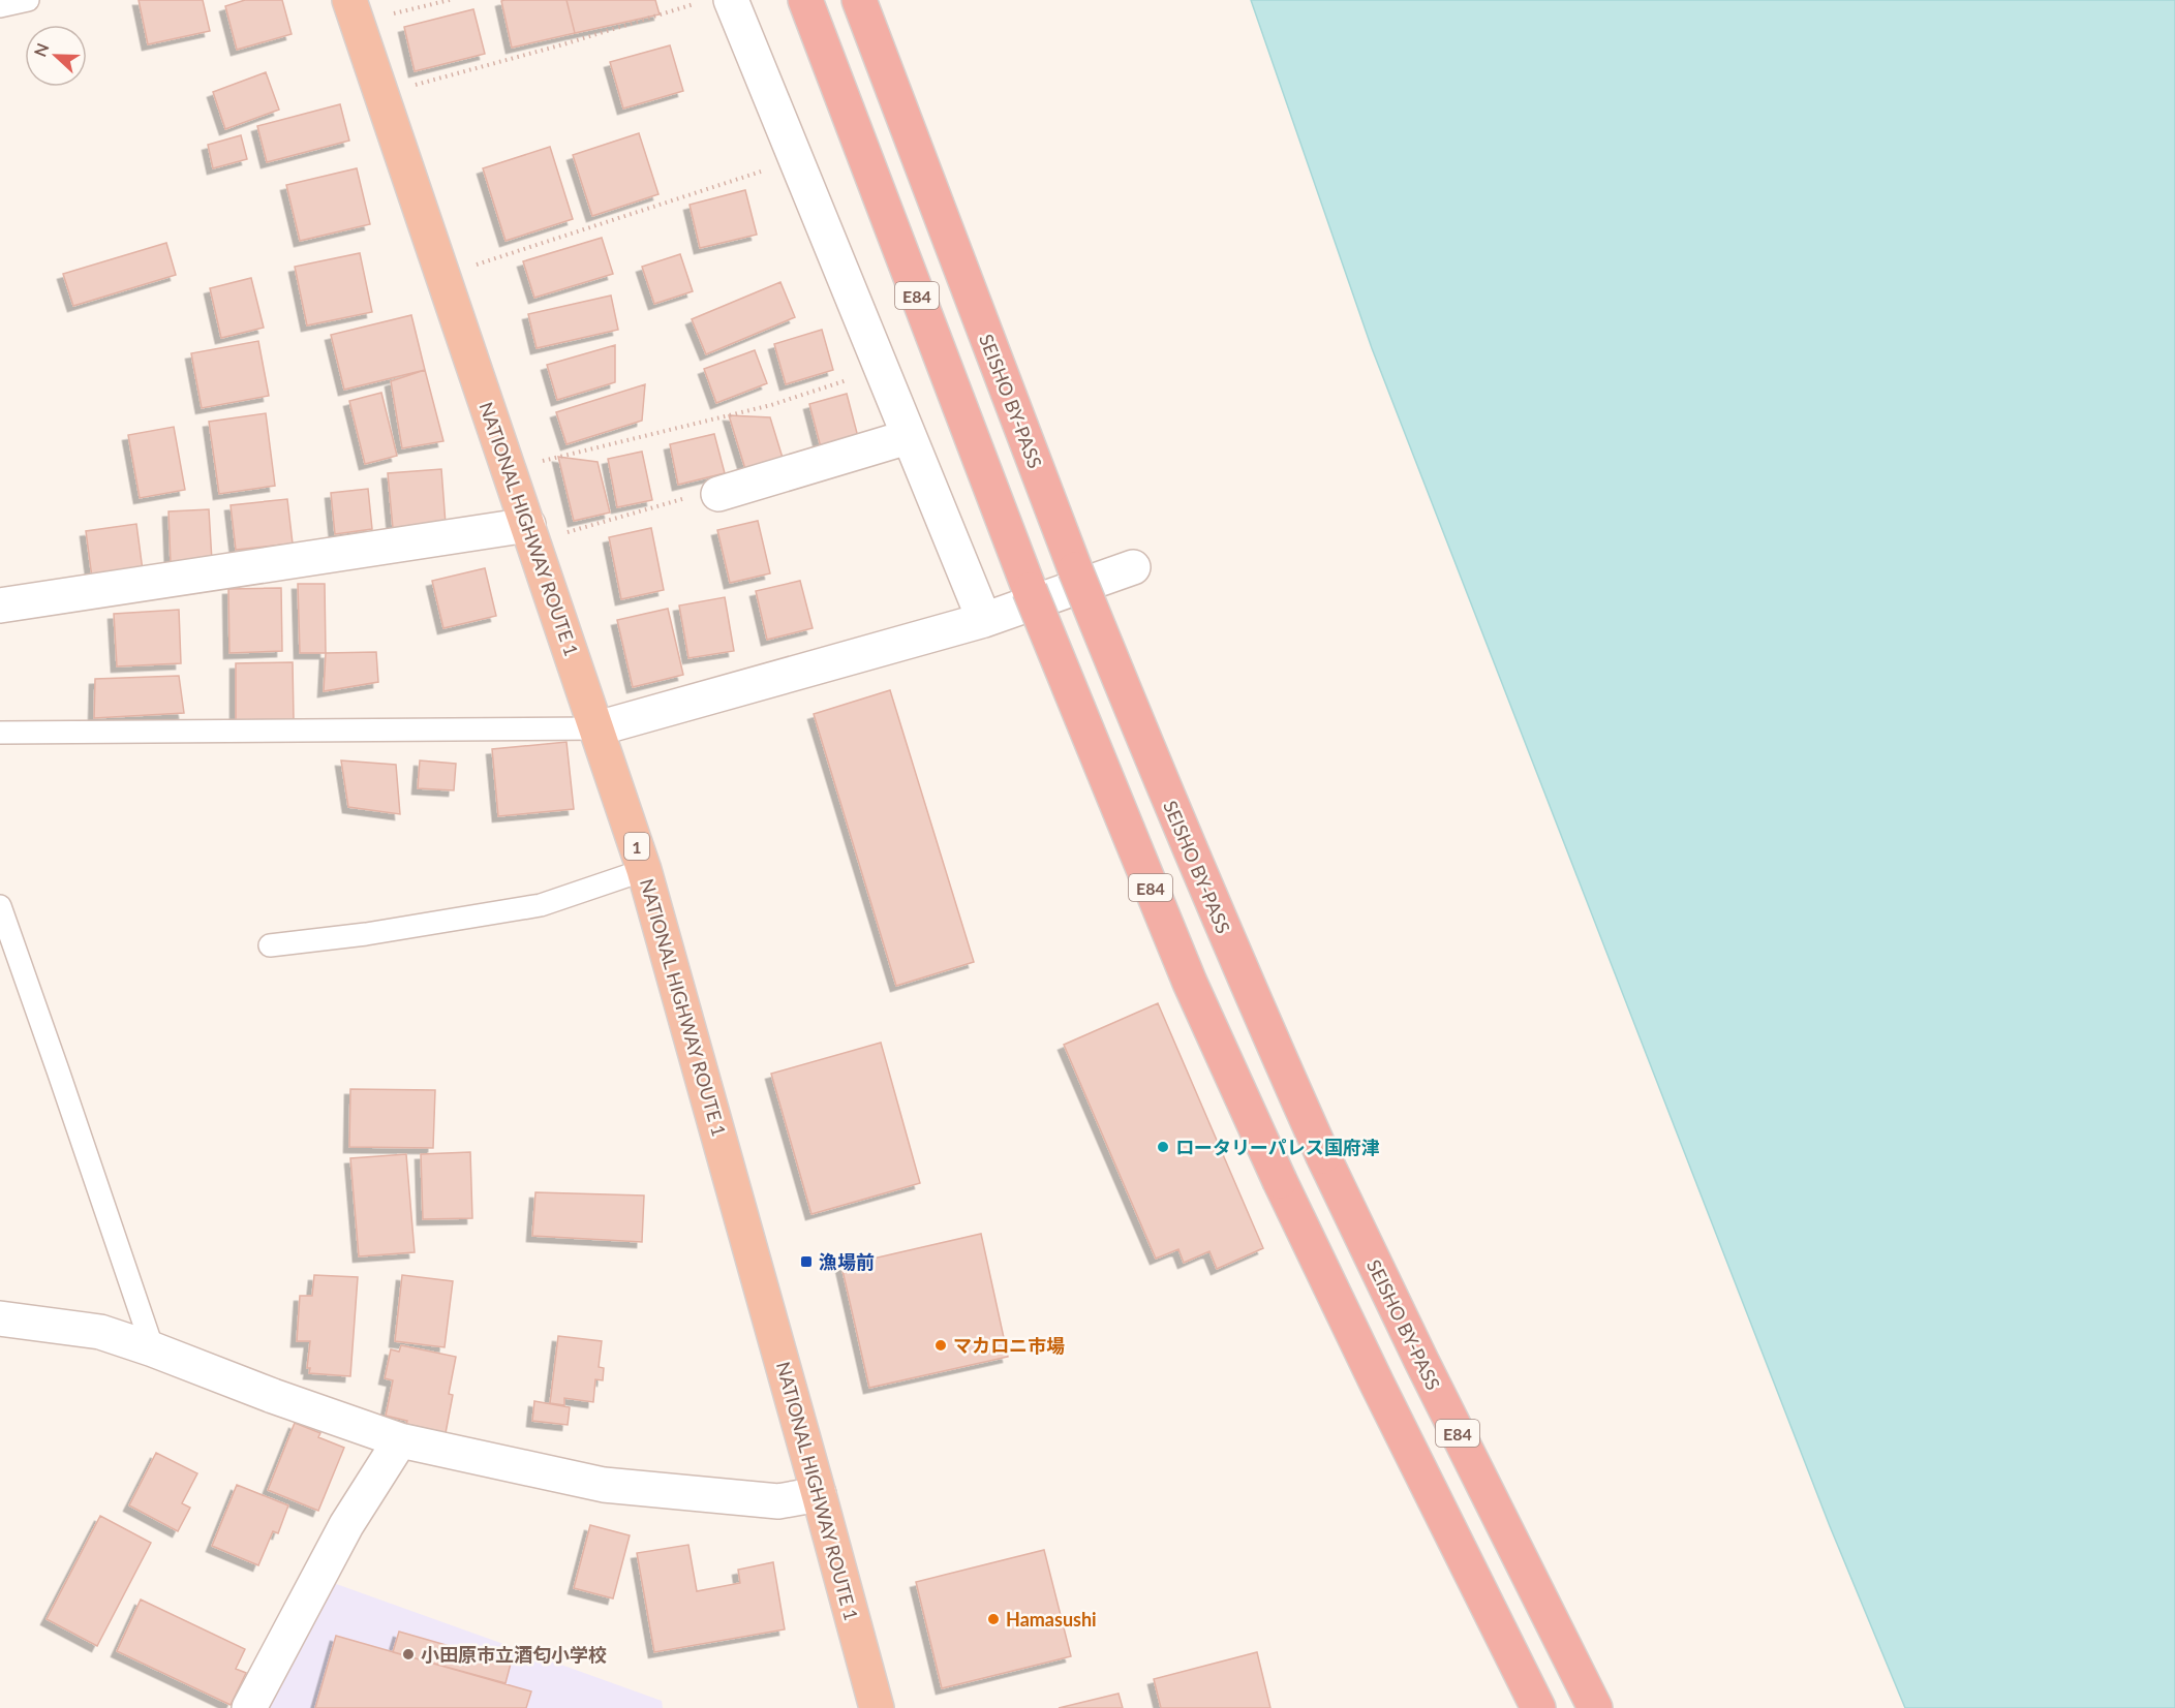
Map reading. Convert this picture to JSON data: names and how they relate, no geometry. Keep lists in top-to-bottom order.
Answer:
{
  "streets": {
    "highway": [
      "E84",
      "SEISHO BY-PASS",
      "NATIONAL HIGHWAY ROUTE 1",
      "1"
    ]
  },
  "places": {
    "other": [
      "ロータリーパレス国府津",
      "マカロニ市場",
      "Hamasushi",
      "小田原市立酒匂小学校"
    ],
    "transit": ["漁場前"]
  },
  "north": "left"
}
